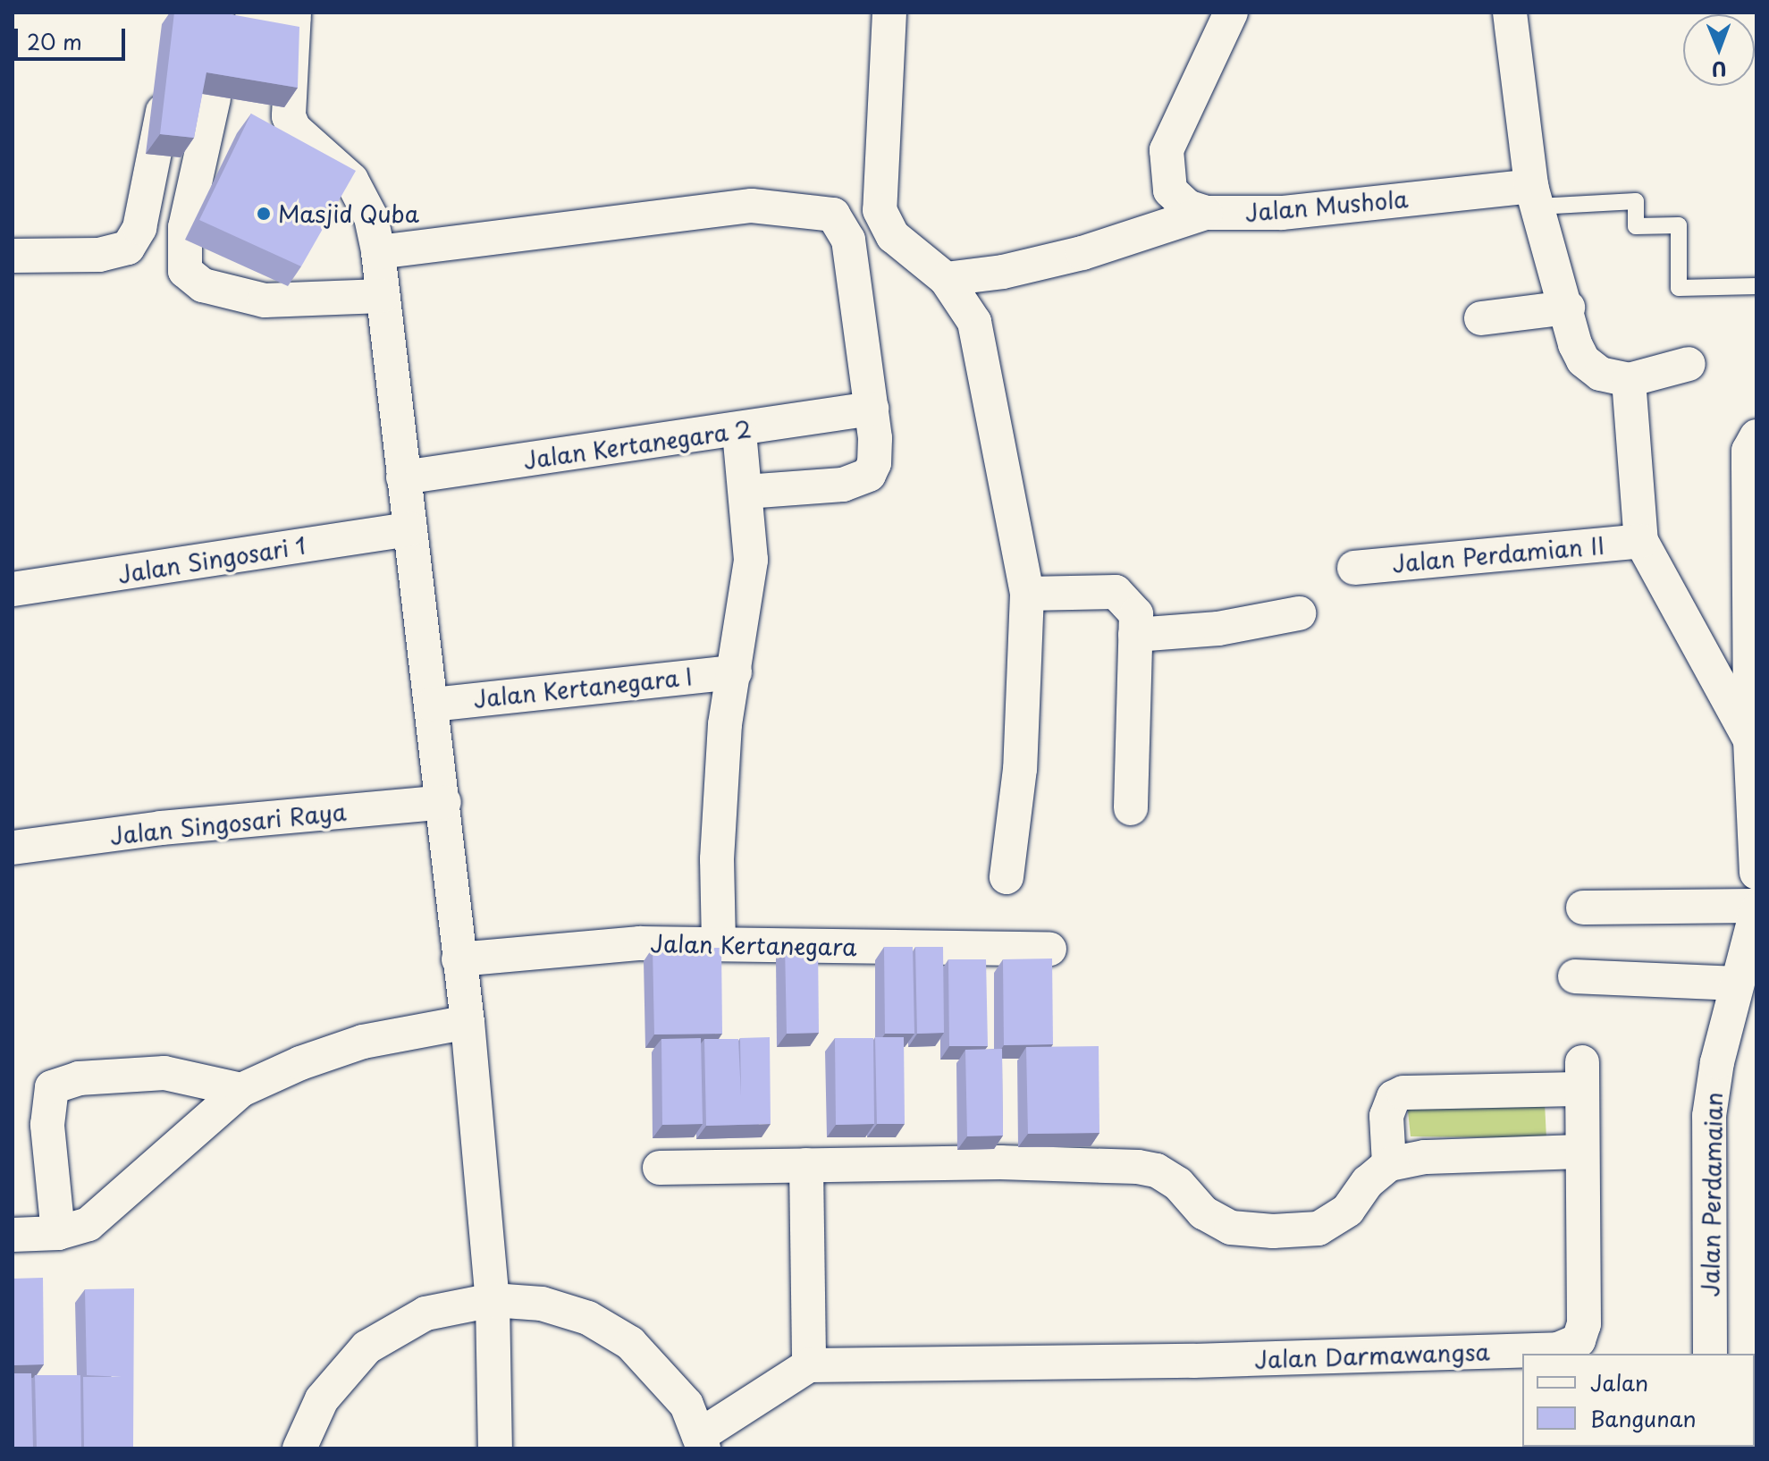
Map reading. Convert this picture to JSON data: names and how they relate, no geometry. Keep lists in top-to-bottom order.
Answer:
{
  "streets": {
    "street": [
      "Jalan Mushola",
      "Jalan Kertanegara 2",
      "Jalan Perdamian II",
      "Jalan Singosari 1",
      "Jalan Kertanegara I",
      "Jalan Singosari Raya",
      "Jalan Kertanegara",
      "Jalan Perdamaian",
      "Jalan Darmawangsa"
    ]
  },
  "places": ["Masjid Quba"],
  "legend": ["Jalan", "Bangunan"],
  "scale_bar": "20 m",
  "north": "bottom"
}
